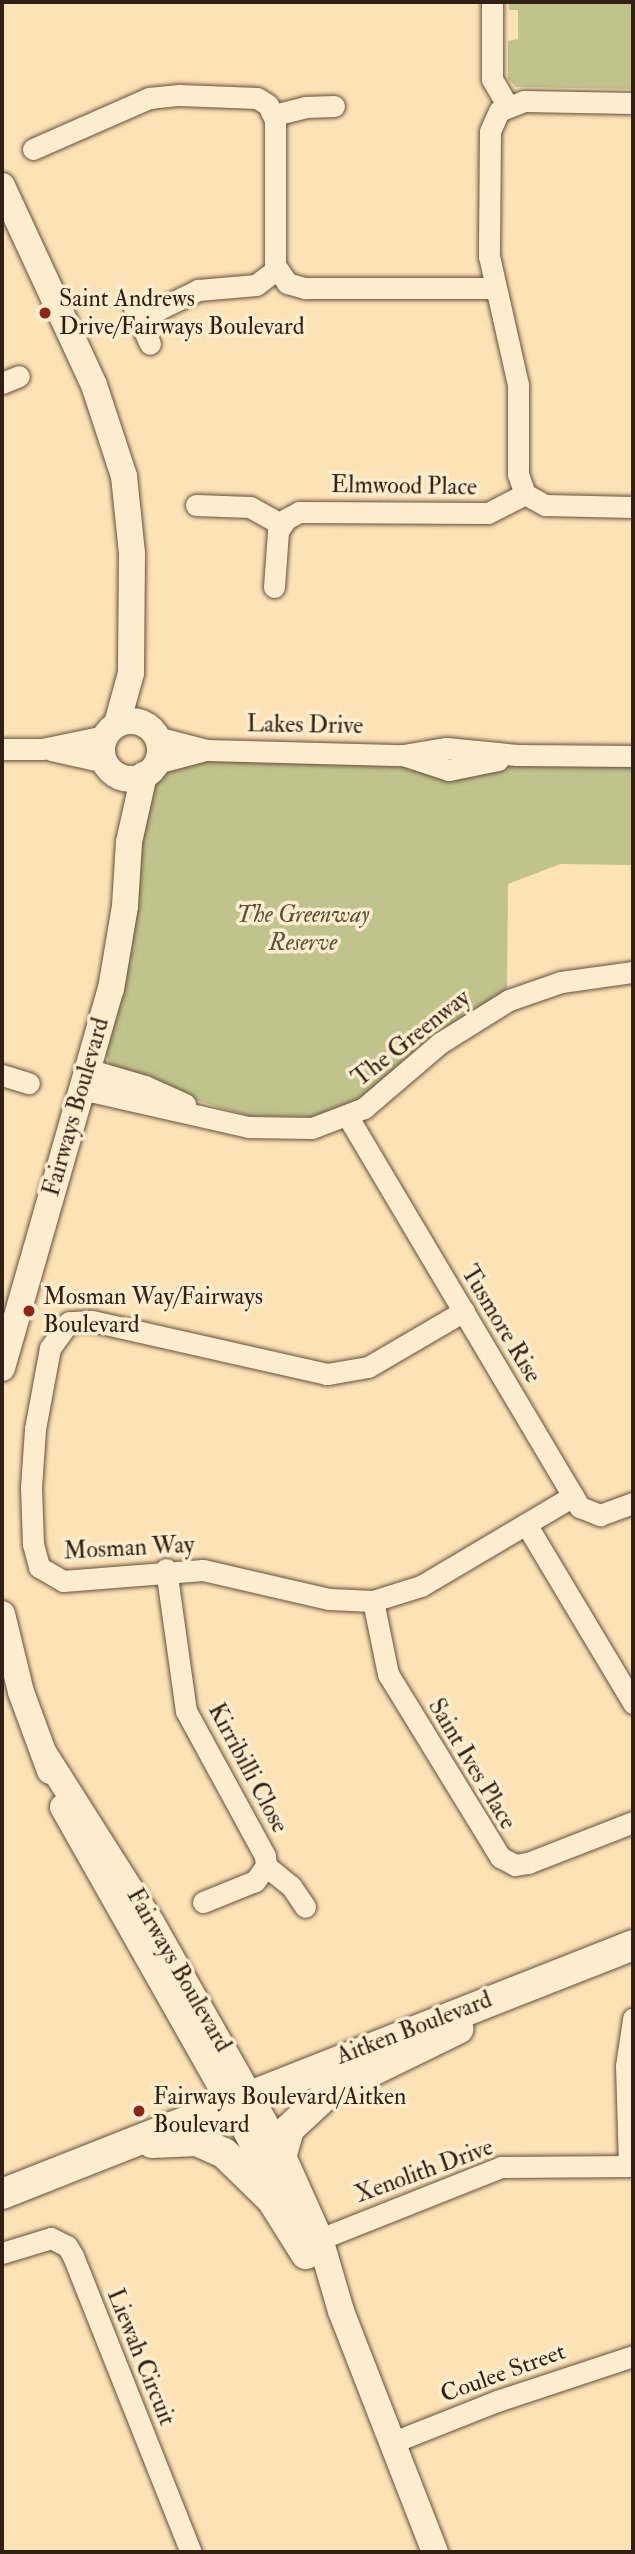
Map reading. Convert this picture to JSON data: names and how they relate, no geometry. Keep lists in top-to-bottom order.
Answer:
{
  "streets": {
    "main road": ["Aitken Boulevard"],
    "street": [
      "Elmwood Place",
      "Lakes Drive",
      "The Greenway",
      "Fairways Boulevard",
      "Tusmore Rise",
      "Mosman Way",
      "Saint Ives Place",
      "Kirribilli Close",
      "Xenolith Drive",
      "Liewah Circuit",
      "Coulee Street"
    ]
  },
  "crossings": [
    ["Lakes Drive", "Fairways Boulevard"],
    ["The Greenway", "Fairways Boulevard"],
    ["The Greenway", "Tusmore Rise"],
    ["Fairways Boulevard", "Aitken Boulevard"],
    ["Fairways Boulevard", "Xenolith Drive"],
    ["Fairways Boulevard", "Coulee Street"],
    ["Tusmore Rise", "Mosman Way"],
    ["Mosman Way", "Saint Ives Place"],
    ["Mosman Way", "Kirribilli Close"]
  ],
  "parks": ["The Greenway Reserve"],
  "places": ["Saint Andrews Drive/Fairways Boulevard", "Mosman Way/Fairways Boulevard", "Fairways Boulevard/Aitken Boulevard"]
}
